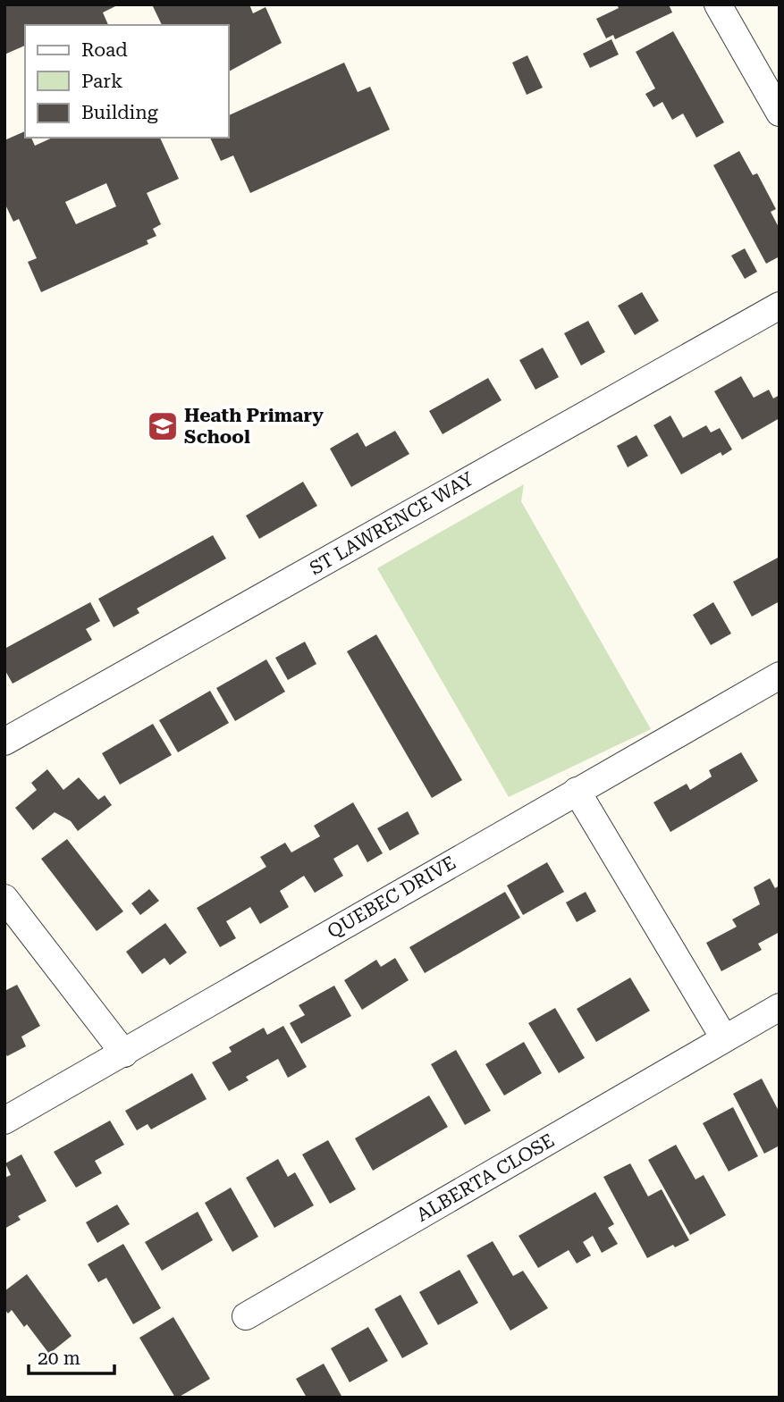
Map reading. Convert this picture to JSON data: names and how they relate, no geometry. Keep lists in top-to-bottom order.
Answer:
{
  "streets": {
    "street": ["ST LAWRENCE WAY", "QUEBEC DRIVE", "ALBERTA CLOSE"]
  },
  "places": {
    "school or university": ["Heath Primary School"]
  },
  "legend": ["Road", "Park", "Building"],
  "scale_bar": "20 m"
}
